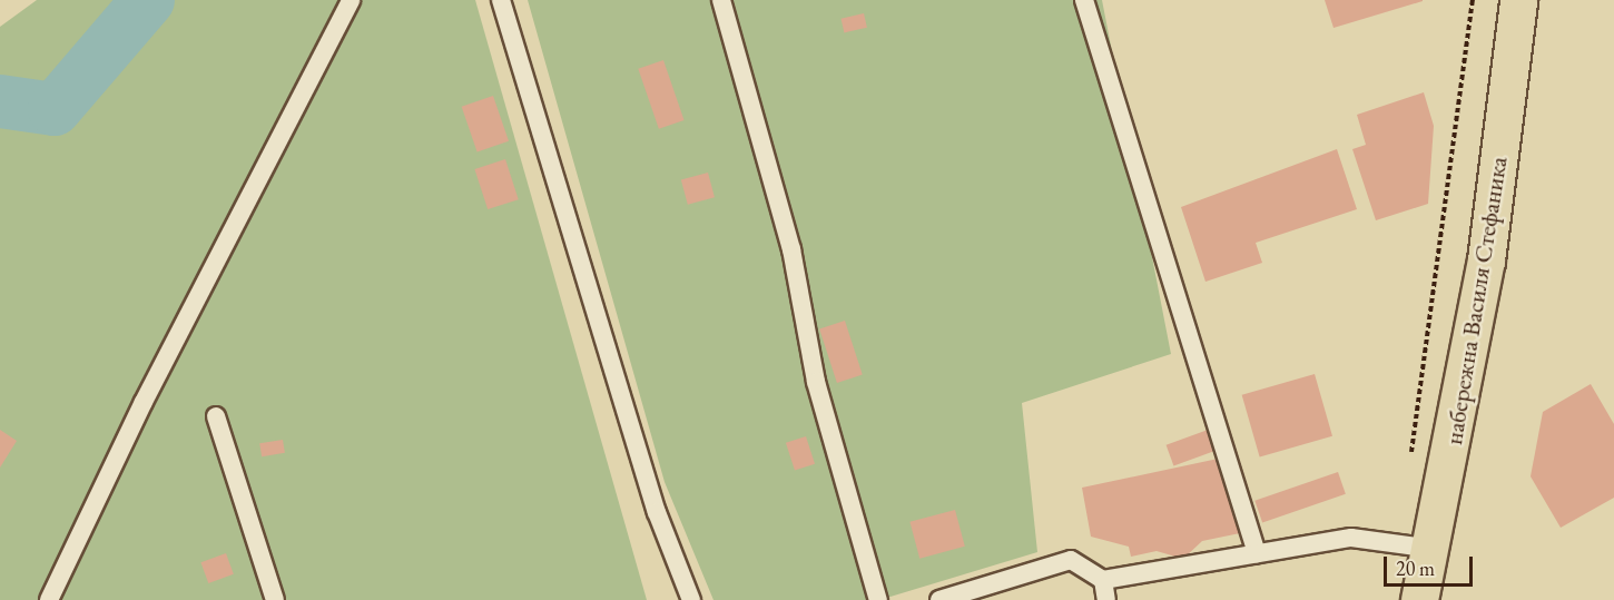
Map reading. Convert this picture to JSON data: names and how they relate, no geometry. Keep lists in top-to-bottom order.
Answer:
{
  "streets": {
    "main road": ["набережна Василя Стефаника"]
  },
  "scale_bar": "20 m"
}
